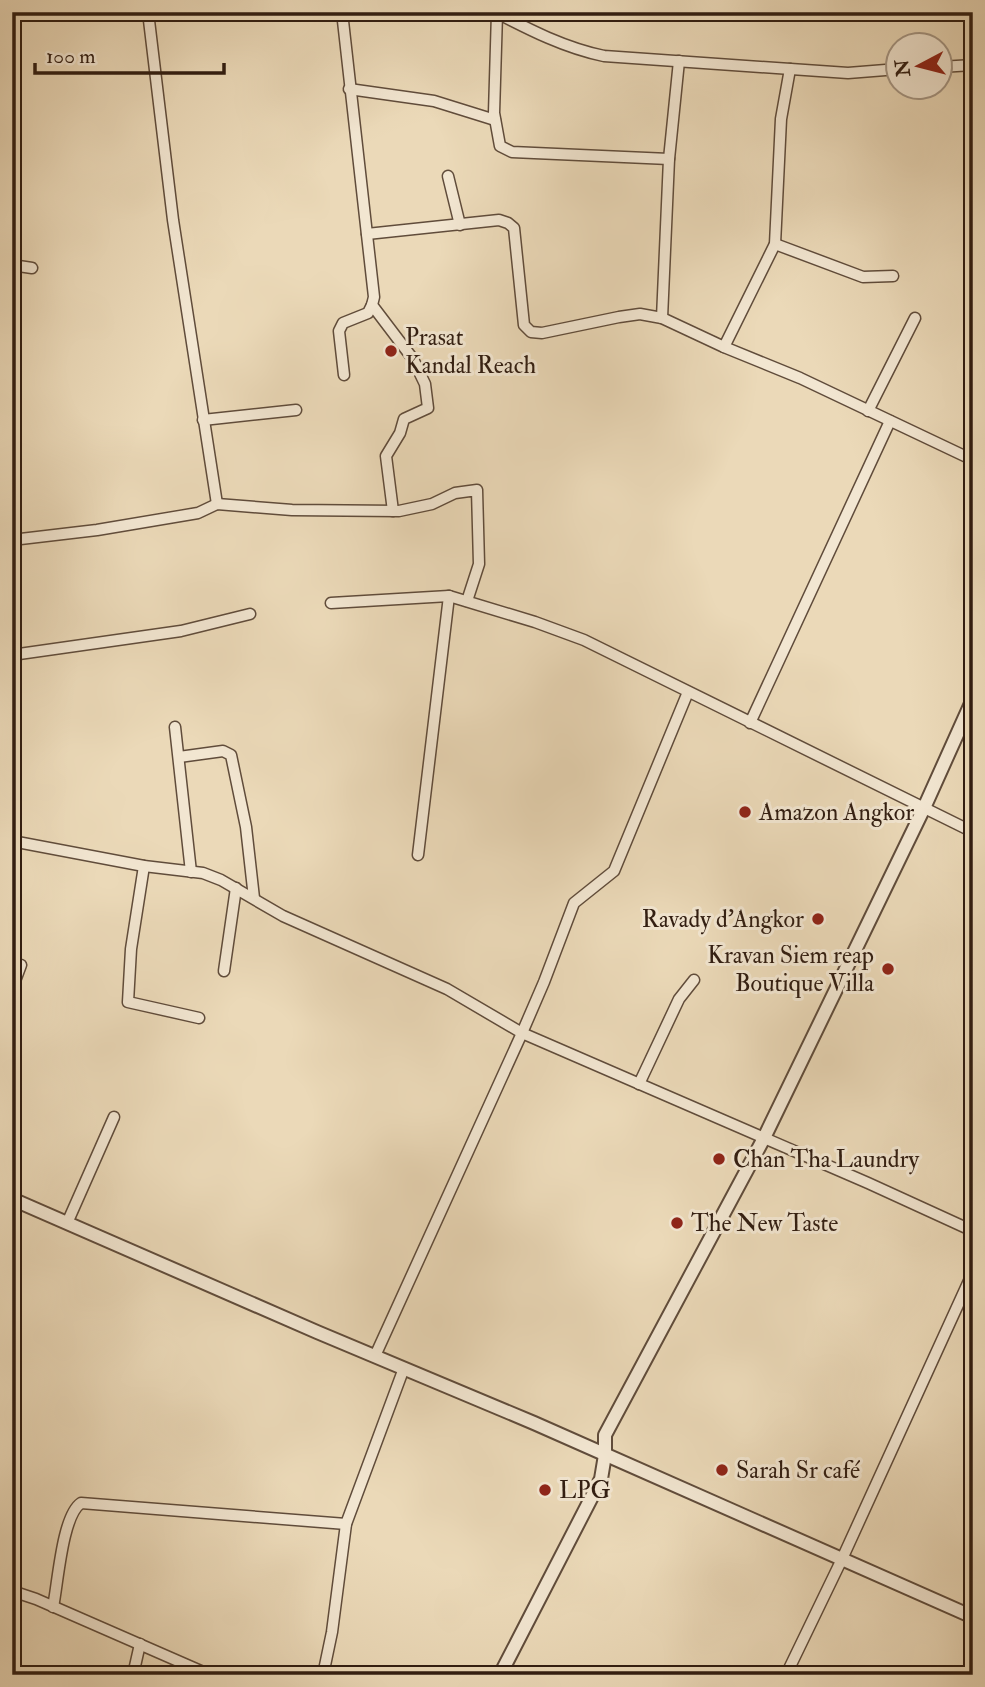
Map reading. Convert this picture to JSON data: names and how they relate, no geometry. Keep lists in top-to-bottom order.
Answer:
{
  "places": [
    "Prasat Kandal Reach",
    "Amazon Angkor",
    "Ravady d'Angkor",
    "Kravan Siem reap Boutique Villa",
    "Chan Tha Laundry",
    "The New Taste",
    "Sarah Sr café",
    "LPG"
  ],
  "scale_bar": "100 m",
  "north": "left"
}
